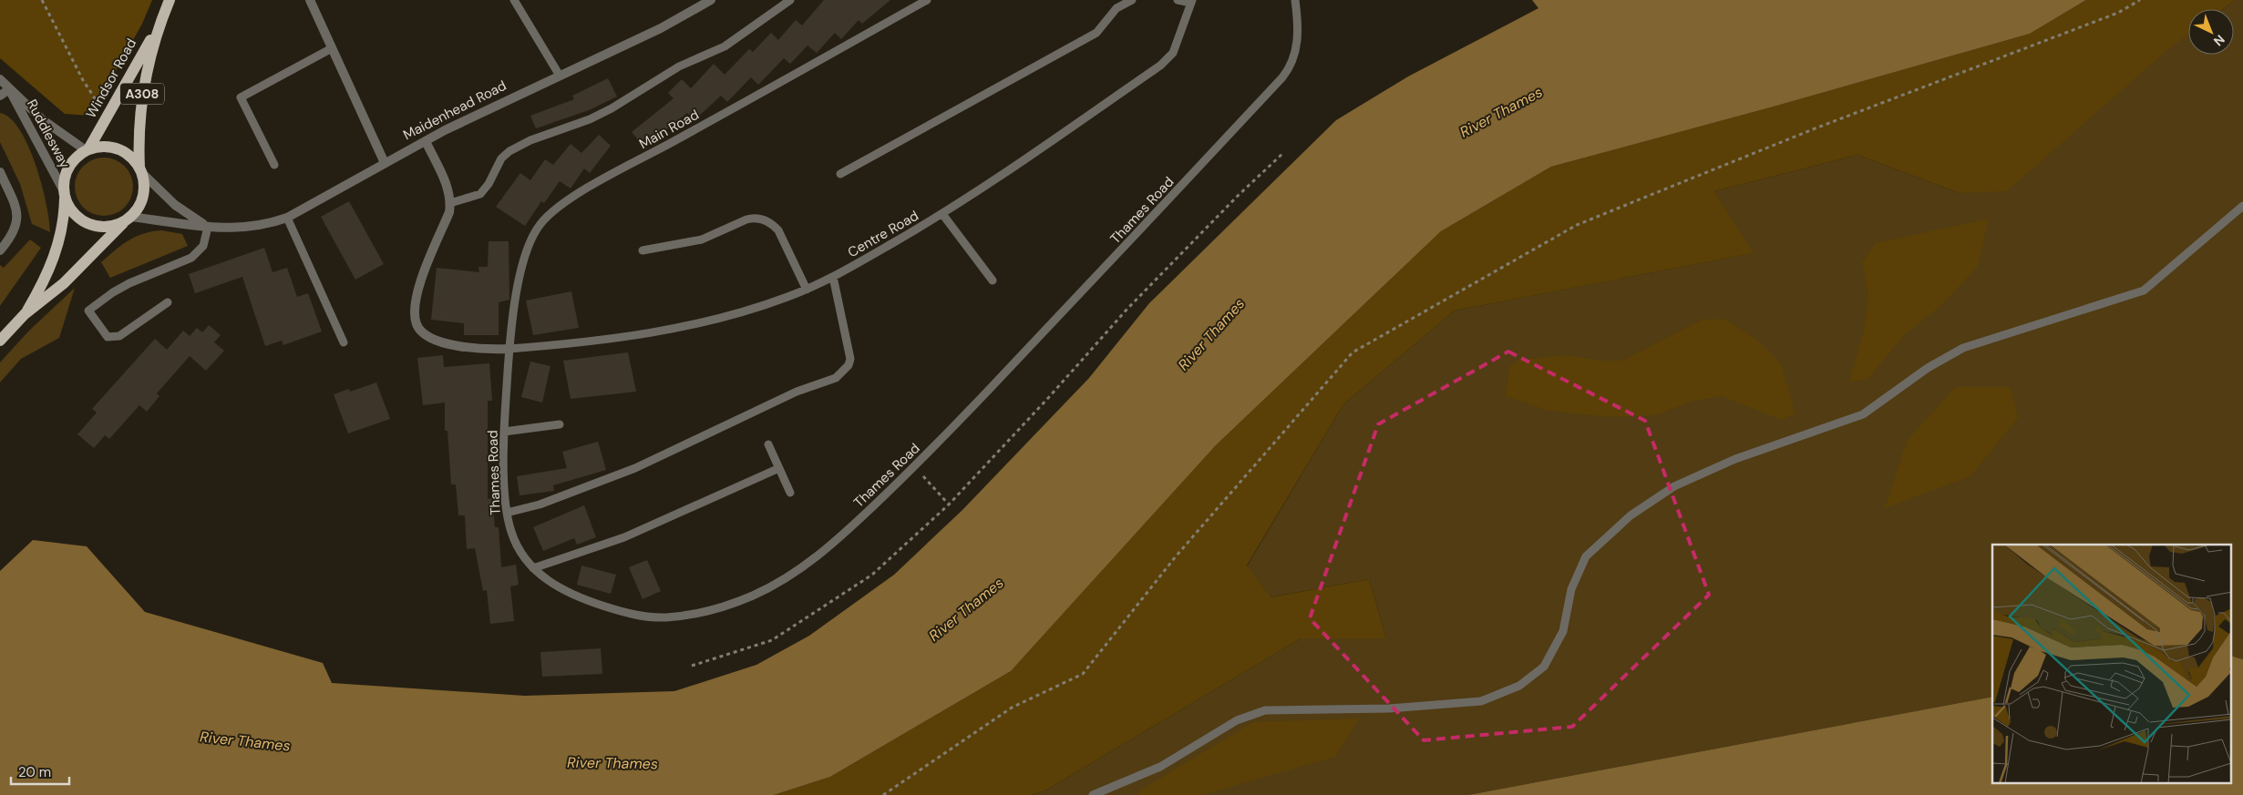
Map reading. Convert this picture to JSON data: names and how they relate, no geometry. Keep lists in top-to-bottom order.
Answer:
{
  "streets": {
    "main road": ["Windsor Road", "A308"],
    "street": ["Maidenhead Road", "Ruddlesway"],
    "lane": ["Main Road", "Thames Road", "Centre Road"]
  },
  "crossings": [
    ["Windsor Road", "Maidenhead Road"],
    ["Windsor Road", "Ruddlesway"],
    ["Maidenhead Road", "Ruddlesway"],
    ["Main Road", "Thames Road"],
    ["Main Road", "Centre Road"],
    ["Thames Road", "Centre Road"]
  ],
  "water": ["River Thames"],
  "scale_bar": "20 m",
  "north": "bottom right"
}
